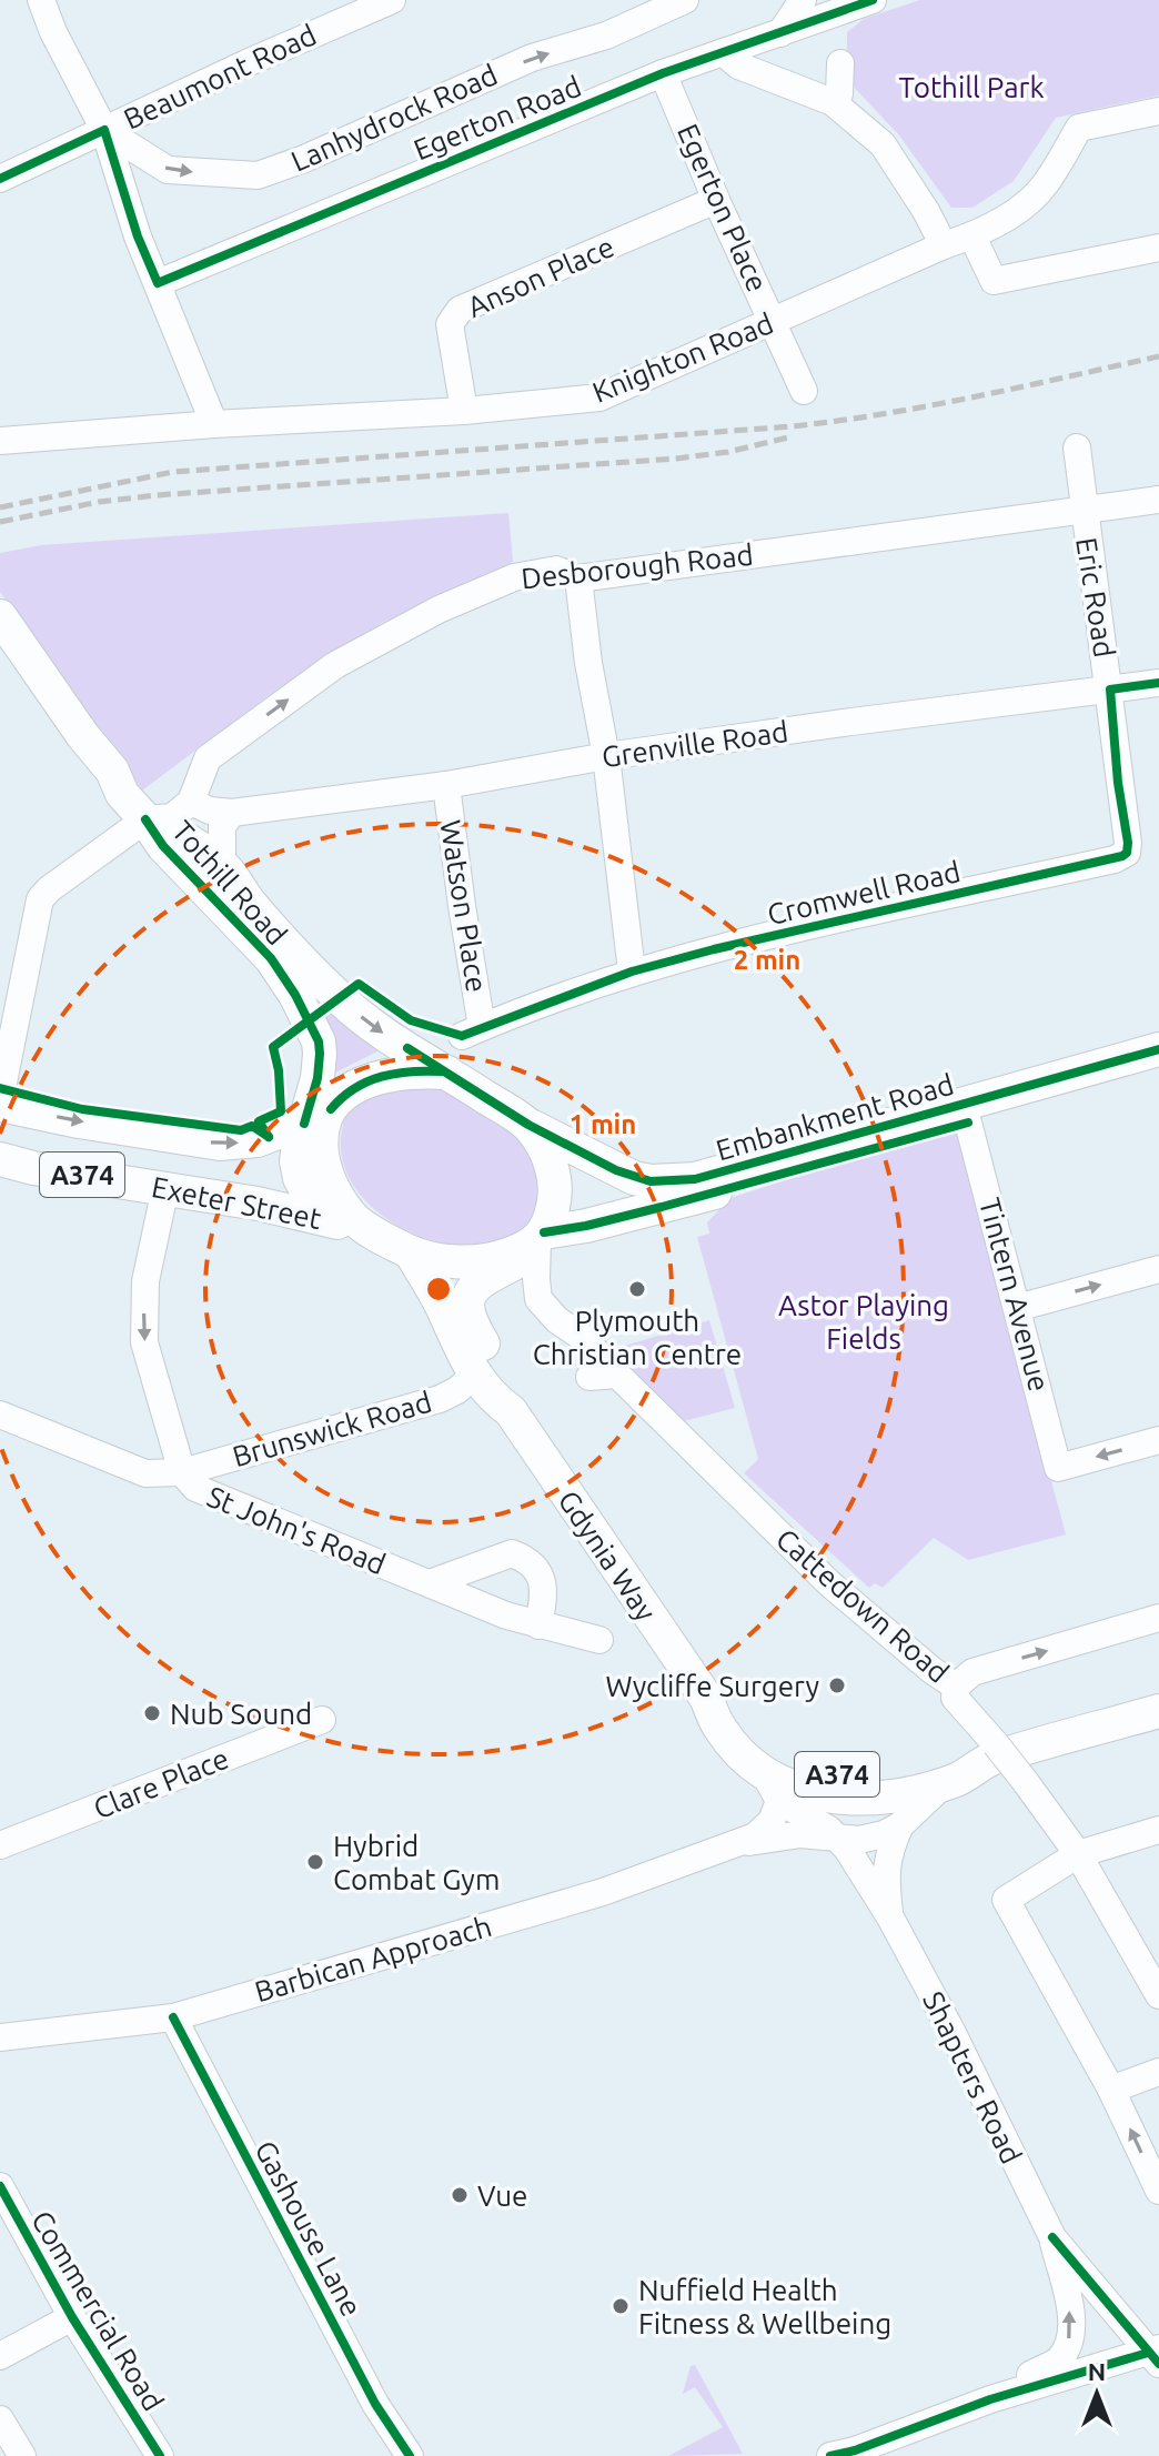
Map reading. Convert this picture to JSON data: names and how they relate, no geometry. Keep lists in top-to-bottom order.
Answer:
{
  "streets": {
    "main road": [
      "Tothill Road",
      "Embankment Road",
      "A374",
      "Exeter Street",
      "Gdynia Way"
    ],
    "street": [
      "Beaumont Road",
      "Lanhydrock Road",
      "Egerton Road",
      "Egerton Place",
      "Anson Place",
      "Knighton Road",
      "Desborough Road",
      "Eric Road",
      "Grenville Road",
      "Cromwell Road",
      "Watson Place",
      "Tintern Avenue",
      "Brunswick Road",
      "St John's Road",
      "Cattedown Road",
      "Clare Place",
      "Barbican Approach",
      "Shapters Road",
      "Gashouse Lane",
      "Commercial Road"
    ]
  },
  "crossings": [
    ["Beaumont Road", "Lanhydrock Road"],
    ["Egerton Road", "Egerton Place"],
    ["Egerton Place", "Anson Place"],
    ["Egerton Place", "Knighton Road"],
    ["Anson Place", "Knighton Road"],
    ["Desborough Road", "Eric Road"],
    ["Desborough Road", "Grenville Road"],
    ["Eric Road", "Grenville Road"],
    ["Eric Road", "Cromwell Road"],
    ["Grenville Road", "Watson Place"],
    ["Tothill Road", "Embankment Road"],
    ["Tothill Road", "Exeter Street"],
    ["Tothill Road", "Gdynia Way"],
    ["Tothill Road", "Cattedown Road"],
    ["Cromwell Road", "Watson Place"],
    ["Embankment Road", "Exeter Street"],
    ["Embankment Road", "Tintern Avenue"],
    ["Embankment Road", "Gdynia Way"],
    ["Embankment Road", "Cattedown Road"],
    ["A374", "Exeter Street"],
    ["A374", "Gdynia Way"],
    ["Exeter Street", "Gdynia Way"],
    ["Exeter Street", "Cattedown Road"],
    ["Brunswick Road", "St John's Road"],
    ["Brunswick Road", "Gdynia Way"],
    ["Gdynia Way", "Cattedown Road"],
    ["Gdynia Way", "Barbican Approach"],
    ["Barbican Approach", "Shapters Road"],
    ["Barbican Approach", "Gashouse Lane"]
  ],
  "one_way": ["Lanhydrock Road", "Desborough Road"],
  "parks": ["Tothill Park", "Astor Playing Fields"],
  "places": [
    "Plymouth Christian Centre",
    "Wycliffe Surgery",
    "Nub Sound",
    "Hybrid Combat Gym",
    "Vue",
    "Nuffield Health Fitness & Wellbeing"
  ],
  "north": "top",
  "rings": ["2 min", "1 min"]
}
